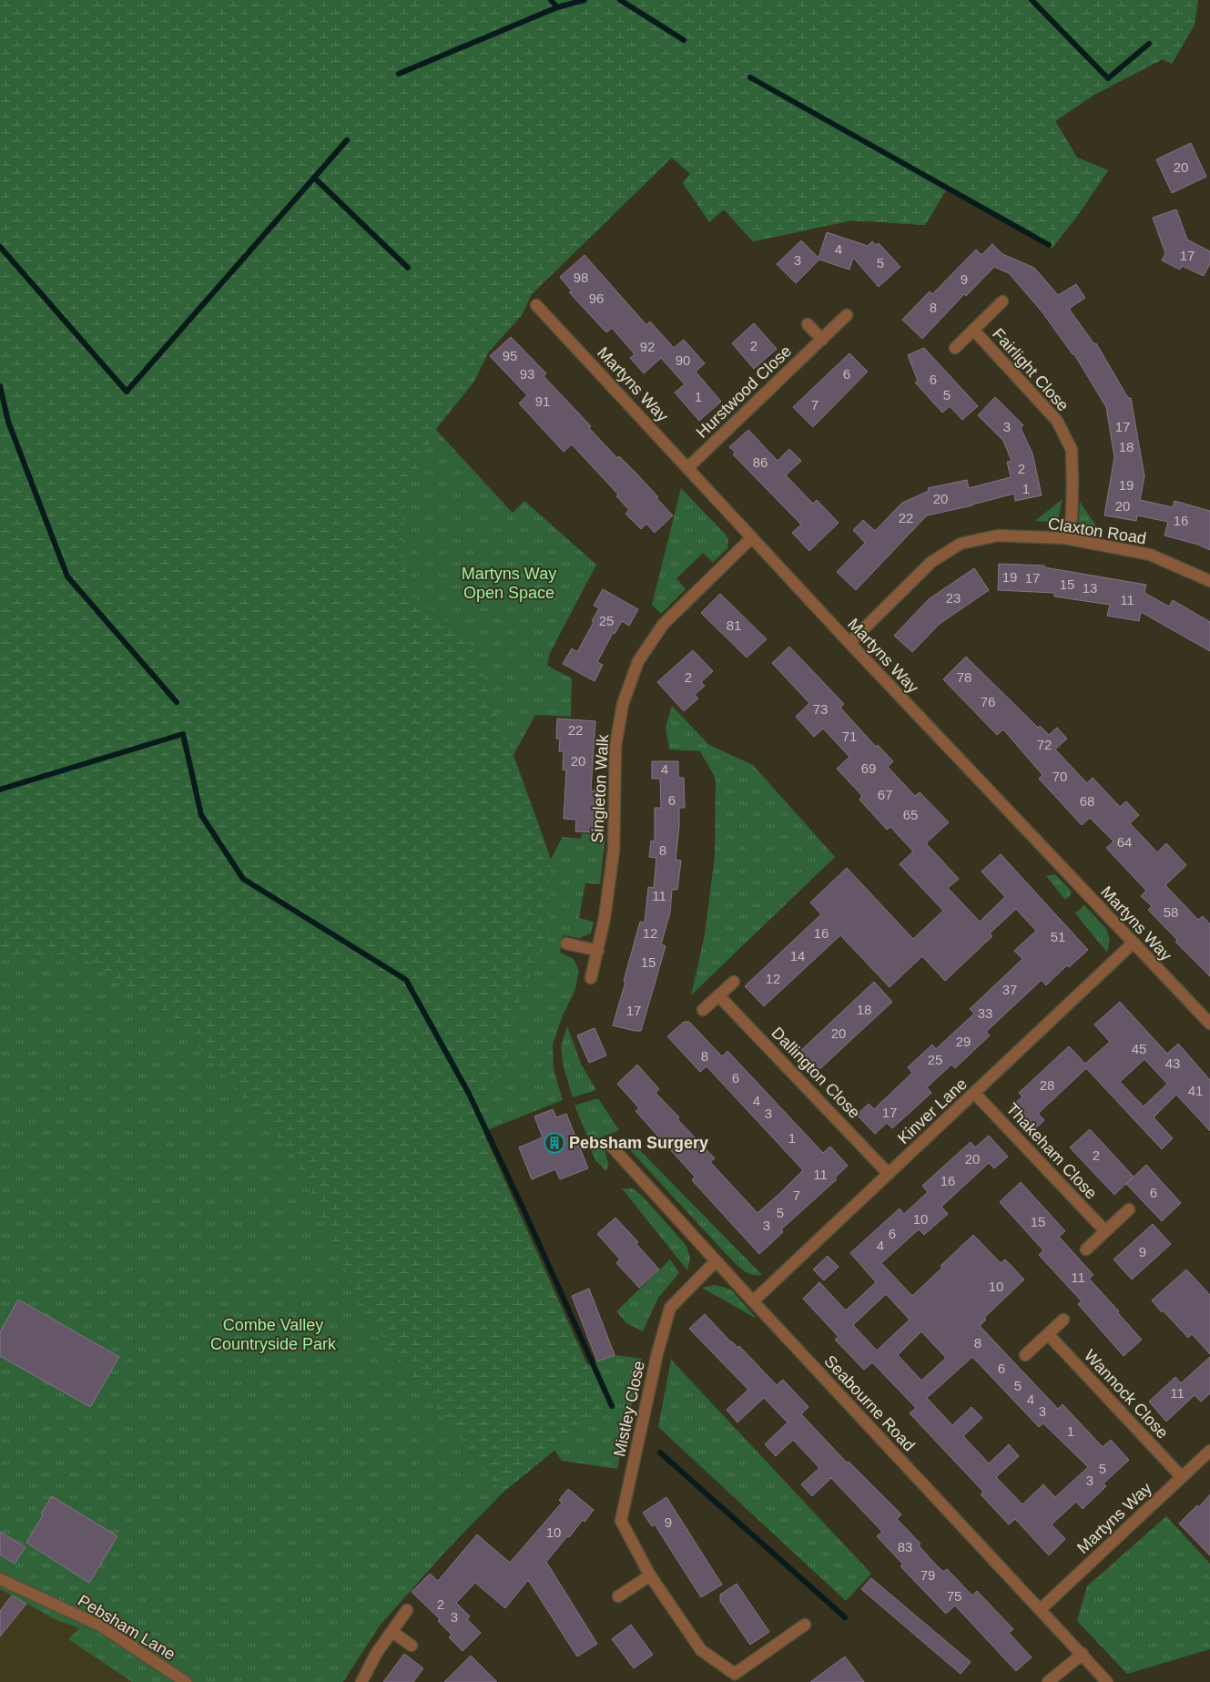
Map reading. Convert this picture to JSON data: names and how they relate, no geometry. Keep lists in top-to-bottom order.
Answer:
{
  "streets": {
    "street": [
      "Fairlight Close",
      "Martyns Way",
      "Hurstwood Close",
      "Claxton Road",
      "Singleton Walk",
      "Dallington Close",
      "Kinver Lane",
      "Thakeham Close",
      "Wannock Close",
      "Seabourne Road",
      "Mistley Close",
      "Pebsham Lane"
    ]
  },
  "crossings": [
    ["Fairlight Close", "Claxton Road"],
    ["Martyns Way", "Hurstwood Close"],
    ["Martyns Way", "Claxton Road"],
    ["Martyns Way", "Singleton Walk"],
    ["Martyns Way", "Kinver Lane"],
    ["Martyns Way", "Wannock Close"],
    ["Martyns Way", "Seabourne Road"],
    ["Dallington Close", "Kinver Lane"],
    ["Kinver Lane", "Thakeham Close"],
    ["Kinver Lane", "Seabourne Road"],
    ["Seabourne Road", "Mistley Close"]
  ],
  "parks": ["Martyns Way Open Space", "Combe Valley Countryside Park"],
  "places": {
    "building": ["Pebsham Surgery"]
  },
  "house_numbers": [
    "20",
    "4",
    "17",
    "3",
    "5",
    "98",
    "9",
    "96",
    "8",
    "2",
    "92",
    "95",
    "90",
    "93",
    "6",
    "6",
    "5",
    "1",
    "91",
    "7",
    "3",
    "17",
    "18",
    "86",
    "2",
    "19",
    "1",
    "20",
    "20",
    "22",
    "16",
    "19",
    "17",
    "15",
    "13",
    "23",
    "11",
    "25",
    "81",
    "2",
    "78",
    "76",
    "73",
    "22",
    "71",
    "72",
    "20",
    "69",
    "4",
    "70",
    "67",
    "6",
    "68",
    "65",
    "64",
    "8",
    "11",
    "58",
    "12",
    "16",
    "51",
    "14",
    "15",
    "12",
    "37",
    "18",
    "17",
    "33",
    "20",
    "29",
    "45",
    "8",
    "25",
    "43",
    "6",
    "28",
    "41",
    "4",
    "17",
    "3",
    "1",
    "2",
    "20",
    "11",
    "16",
    "6",
    "7",
    "5",
    "10",
    "15",
    "3",
    "6",
    "4",
    "9",
    "11",
    "10",
    "8",
    "6",
    "5",
    "11",
    "4",
    "3",
    "1",
    "5",
    "3",
    "9",
    "10",
    "83",
    "79",
    "75",
    "2",
    "3"
  ]
}
